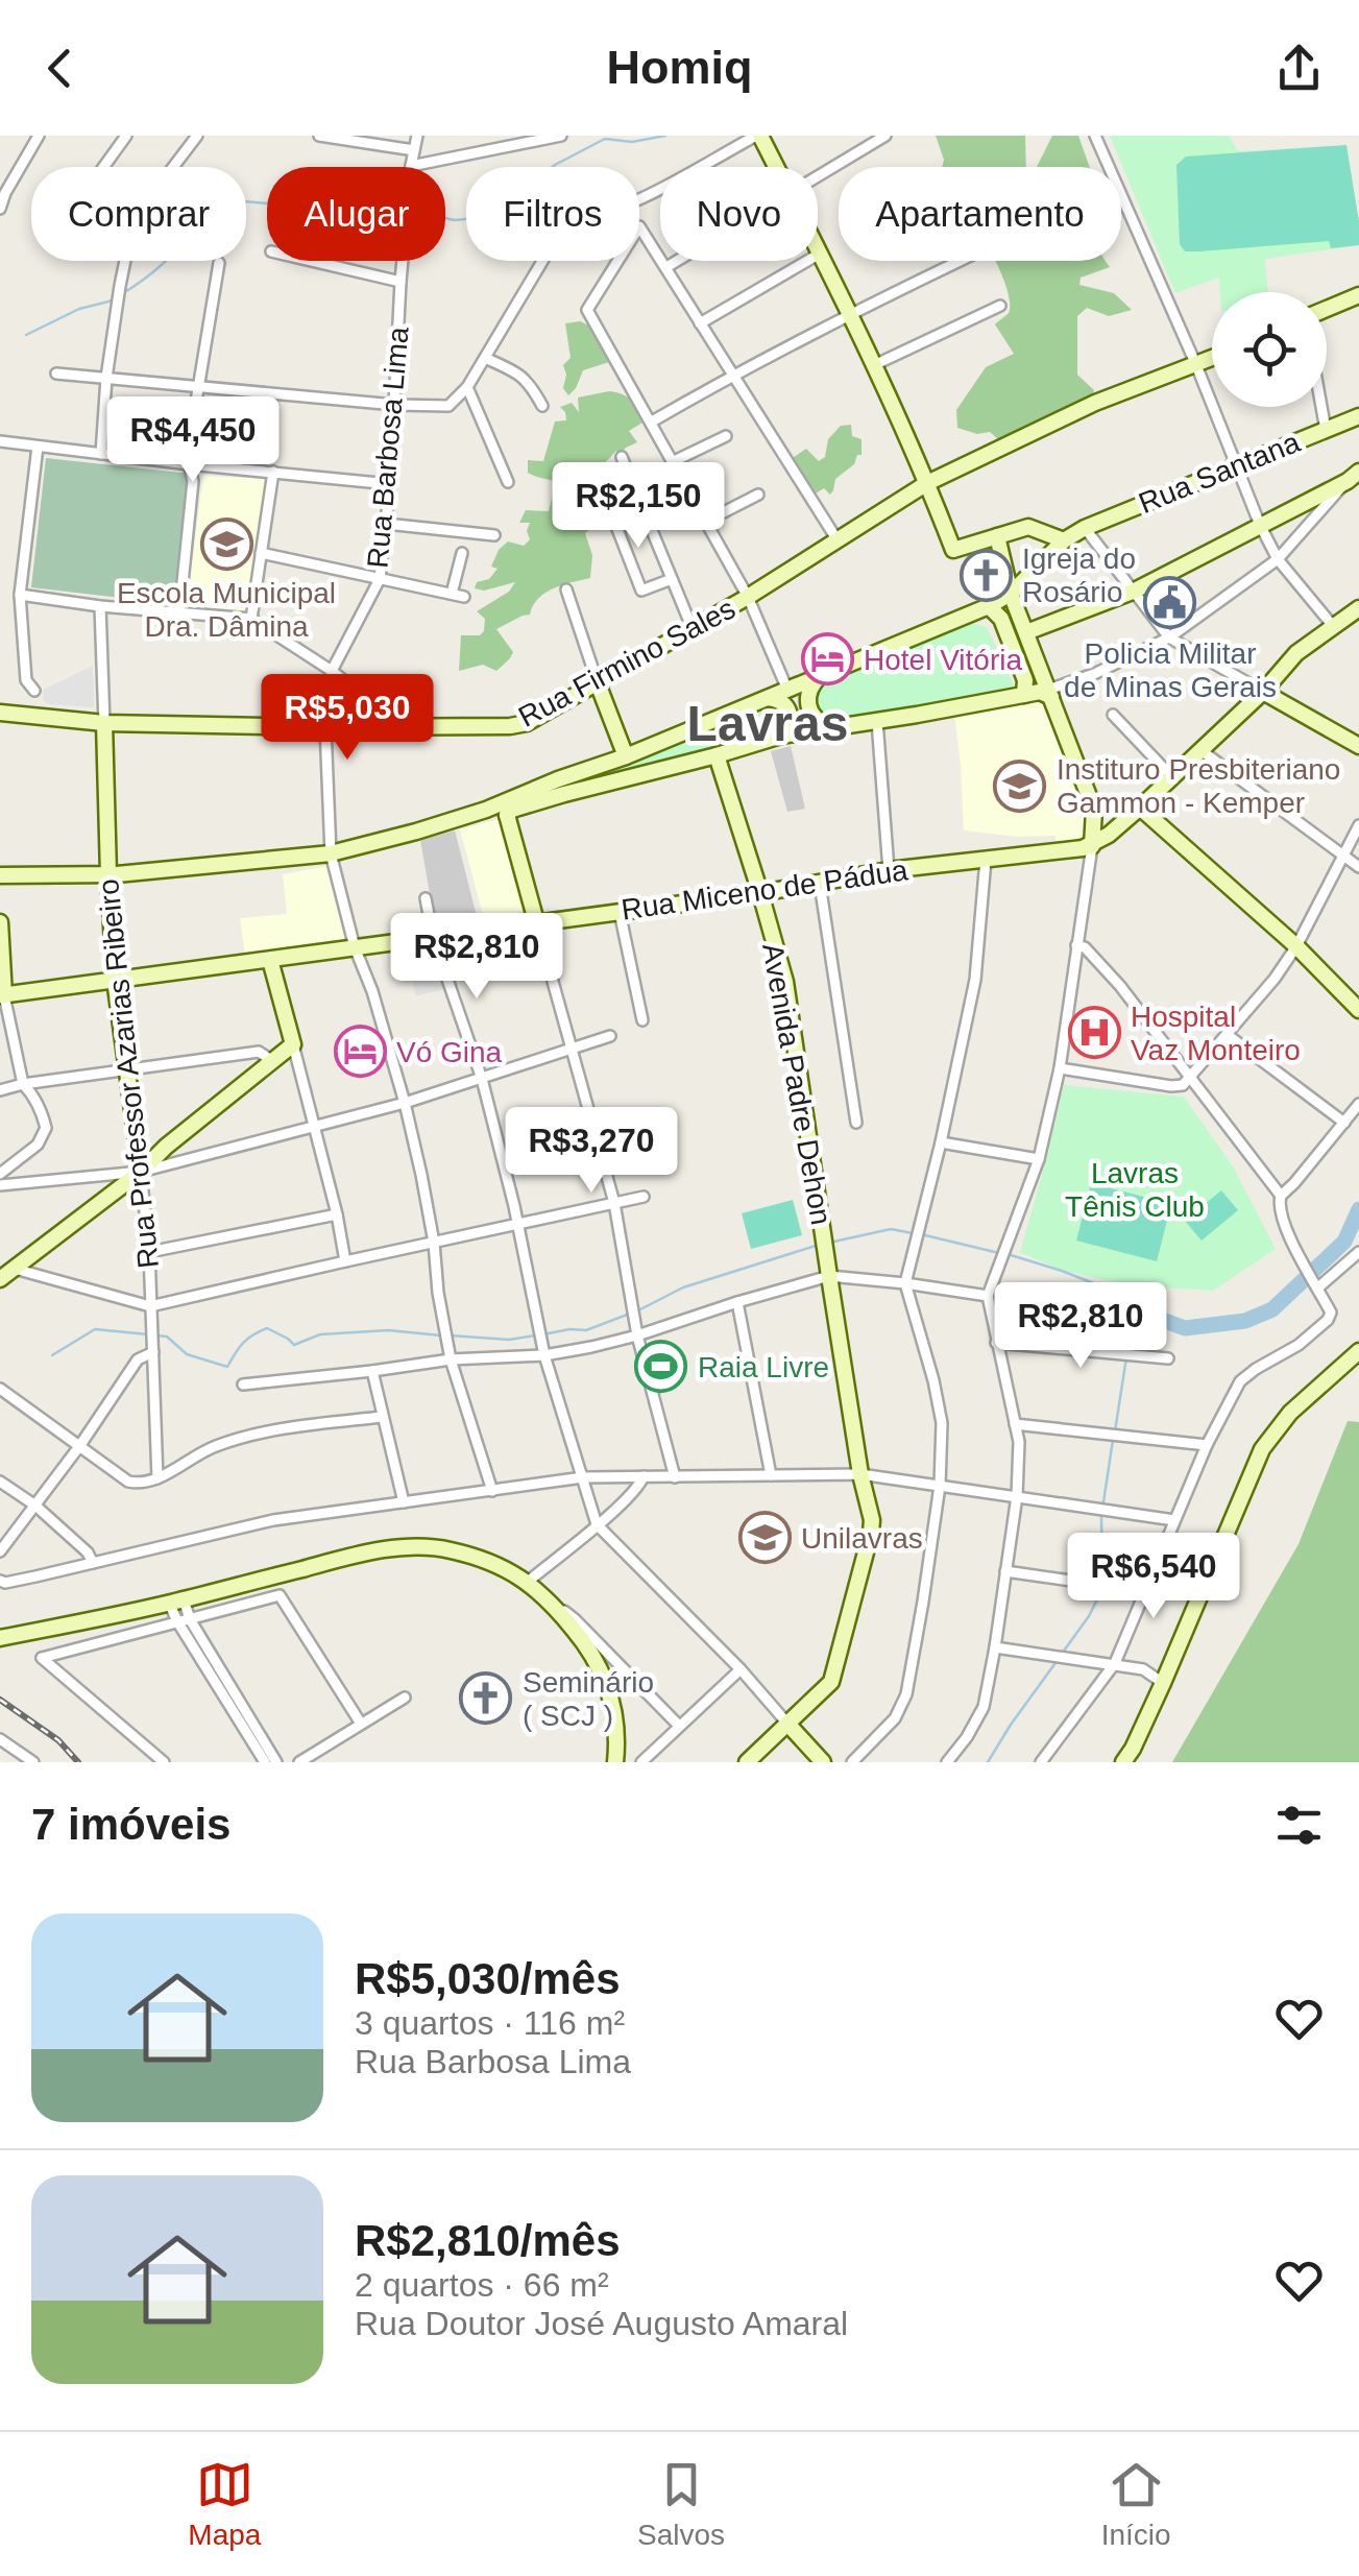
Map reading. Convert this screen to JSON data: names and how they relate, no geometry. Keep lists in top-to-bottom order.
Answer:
{
  "streets": {
    "main road": [
      "Rua Santana",
      "Rua Firmino Sales",
      "Rua Miceno de Pádua",
      "Rua Professor Azarias Ribeiro",
      "Avenida Padre Dehon"
    ],
    "street": ["Rua Barbosa Lima"]
  },
  "crossings": [
    ["Rua Barbosa Lima", "Rua Firmino Sales"],
    ["Rua Barbosa Lima", "Rua Miceno de Pádua"],
    ["Rua Firmino Sales", "Rua Professor Azarias Ribeiro"],
    ["Rua Miceno de Pádua", "Rua Professor Azarias Ribeiro"],
    ["Rua Miceno de Pádua", "Avenida Padre Dehon"]
  ],
  "districts": ["Lavras"],
  "parks": ["Lavras Tênis Club"],
  "places": {
    "school or university": ["Escola Municipal Dra. Dâmina", "Instituro Presbiteriano Gammon - Kemper", "Unilavras"],
    "church": ["Igreja do Rosário", "Seminário ( SCJ )"],
    "public building": ["Policia Militar de Minas Gerais"],
    "hotel": ["Hotel Vitória", "Vó Gina"],
    "hospital": ["Hospital Vaz Monteiro"],
    "sports": ["Raia Livre"]
  },
  "page": {
    "header": "Homiq",
    "chip": [
      "Comprar",
      "Alugar",
      "Filtros",
      "Novo",
      "Apartamento"
    ],
    "price": [
      "R$4,450",
      "R$2,150",
      "R$5,030",
      "R$2,810",
      "R$3,270",
      "R$2,810",
      "R$6,540"
    ],
    "heading": "7 imóveis",
    "list": [
      {
        "name": "R$5,030/mês",
        "note": "3 quartos · 116 m² · Rua Barbosa Lima"
      },
      {
        "name": "R$2,810/mês",
        "note": "2 quartos · 66 m² · Rua Doutor José Augusto Amaral"
      }
    ],
    "tabs": ["Mapa", "Salvos", "Início"]
  }
}
